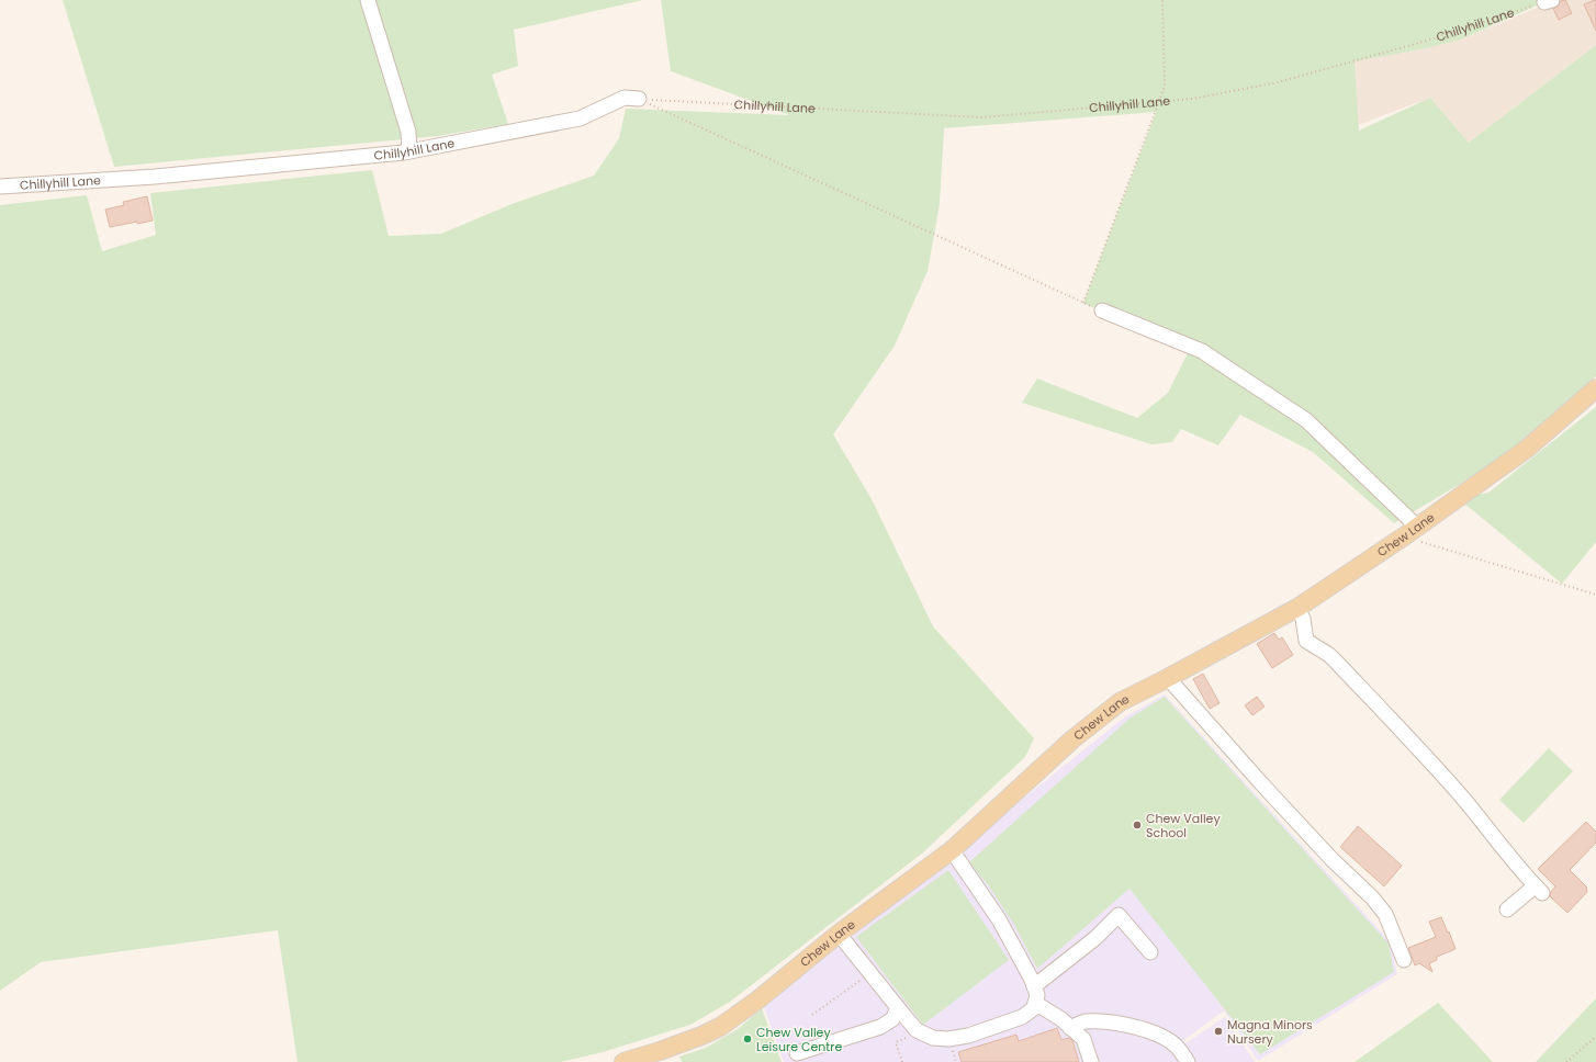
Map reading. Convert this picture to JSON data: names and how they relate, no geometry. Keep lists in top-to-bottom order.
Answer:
{
  "streets": {
    "main road": ["Chew Lane"],
    "street": ["Chillyhill Lane"]
  },
  "places": ["Chew Valley School", "Magna Minors Nursery", "Chew Valley Leisure Centre"]
}
